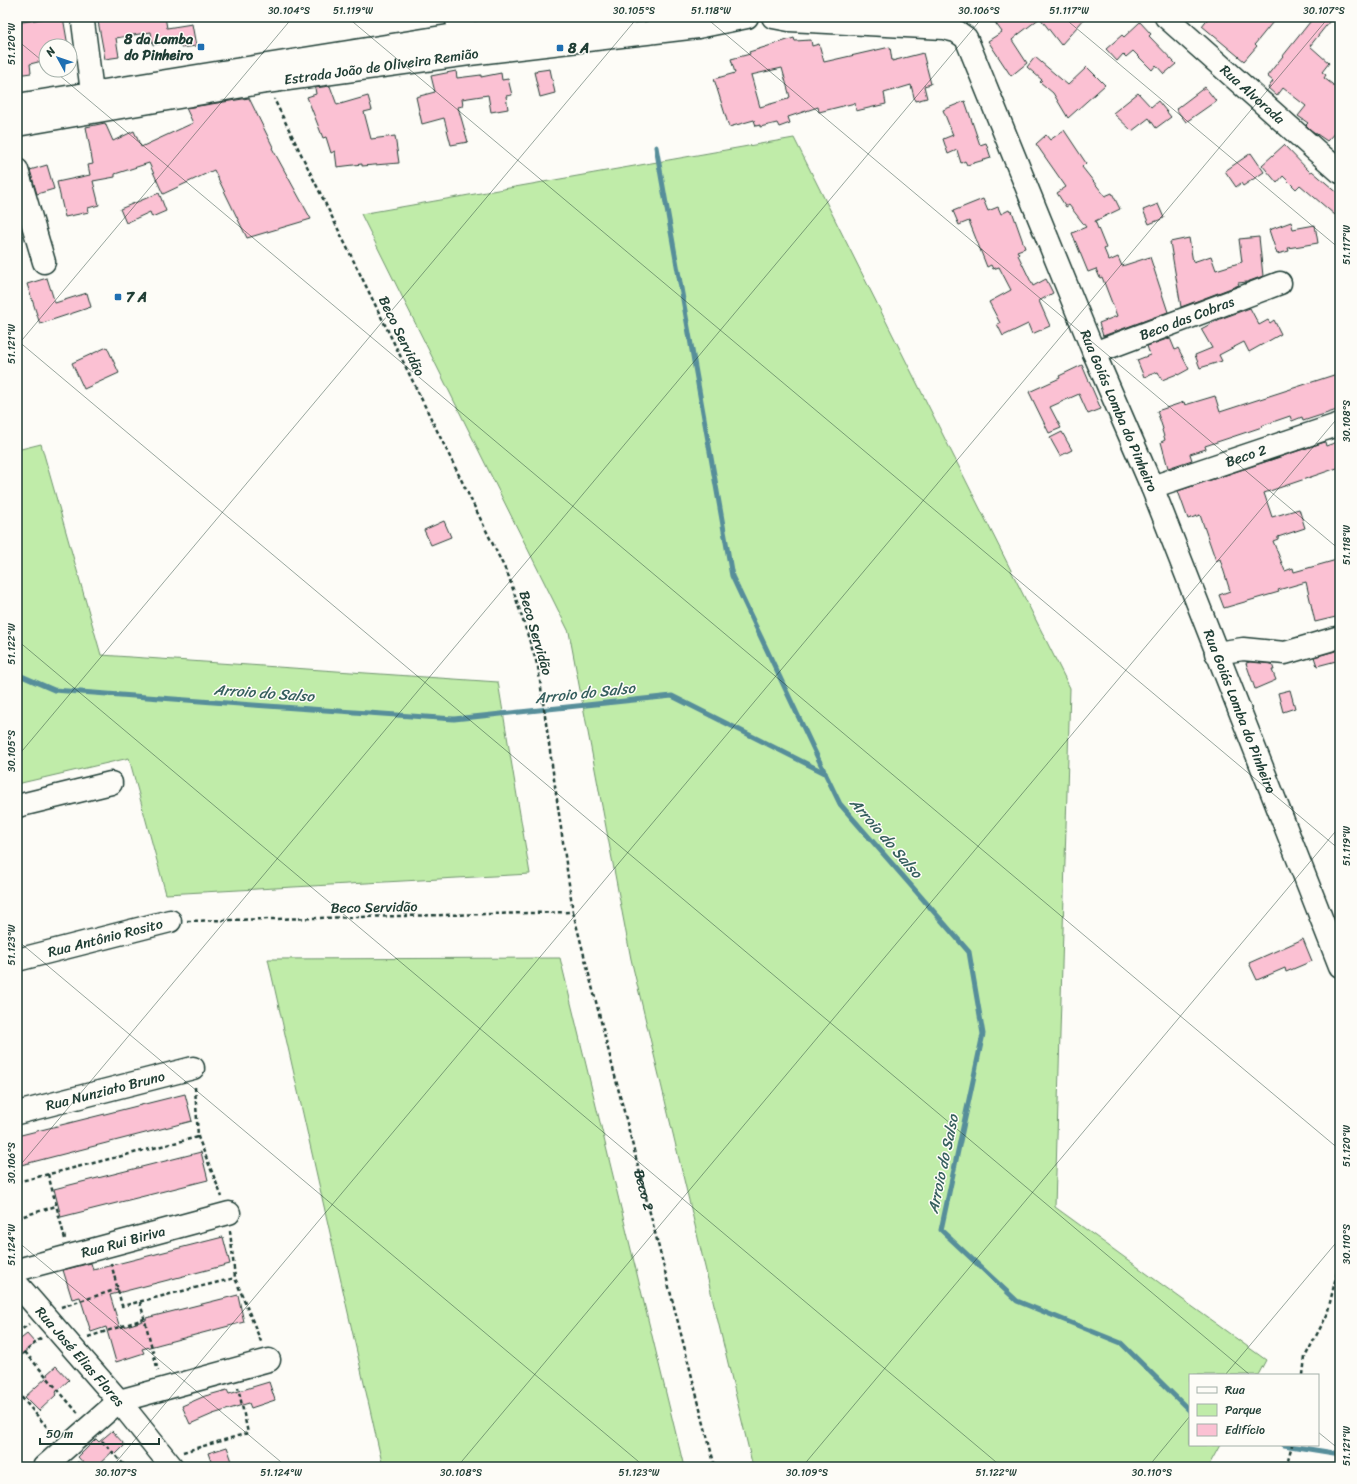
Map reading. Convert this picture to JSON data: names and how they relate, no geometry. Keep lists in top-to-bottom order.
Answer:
{
  "streets": {
    "street": [
      "Estrada João de Oliveira Remião",
      "Rua Alvorada",
      "Beco das Cobras",
      "Rua Goiás Lomba do Pinheiro",
      "Beco 2",
      "Rua Antônio Rosito",
      "Rua Nunziato Bruno",
      "Rua Rui Biriva",
      "Rua José Elias Flores"
    ],
    "path": ["Beco Servidão"]
  },
  "crossings": [
    ["Estrada João de Oliveira Remião", "Beco Servidão"],
    ["Beco das Cobras", "Rua Goiás Lomba do Pinheiro"],
    ["Beco Servidão", "Beco 2"],
    ["Beco Servidão", "Rua Antônio Rosito"],
    ["Rua Goiás Lomba do Pinheiro", "Beco 2"]
  ],
  "water": ["Arroio do Salso"],
  "places": {
    "transit": ["8 da Lomba do Pinheiro", "8 A", "7 A"]
  },
  "legend": ["Rua", "Parque", "Edifício"],
  "scale_bar": "50 m",
  "north": "top left",
  "coordinates": [
    "30.104°S",
    "51.119°W",
    "30.105°S",
    "51.118°W",
    "30.106°S",
    "51.117°W",
    "30.107°S",
    "51.120°W",
    "51.121°W",
    "30.108°S",
    "51.122°W",
    "51.123°W",
    "30.110°S",
    "51.124°W",
    "30.109°S"
  ]
}
